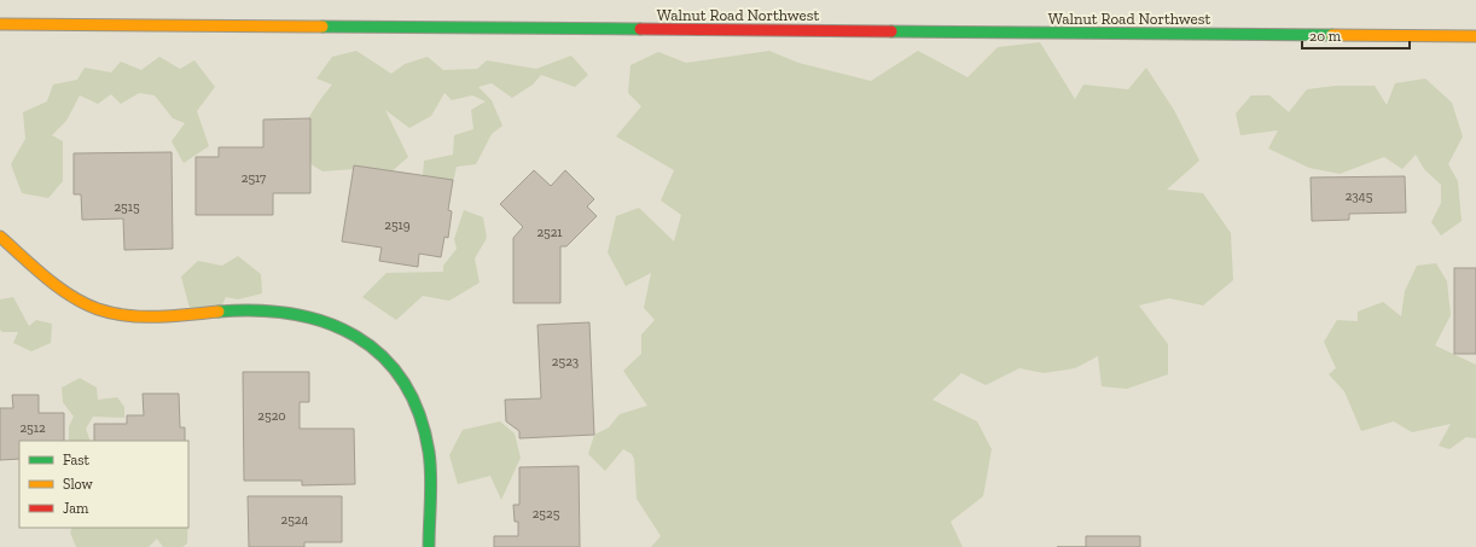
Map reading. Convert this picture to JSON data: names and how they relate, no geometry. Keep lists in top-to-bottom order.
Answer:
{
  "streets": {
    "street": ["Walnut Road Northwest"]
  },
  "house_numbers": [
    "2517",
    "2345",
    "2515",
    "2519",
    "2521",
    "2523",
    "2520",
    "2512",
    "2525",
    "2524"
  ],
  "legend": ["Fast", "Slow", "Jam"],
  "scale_bar": "20 m"
}
